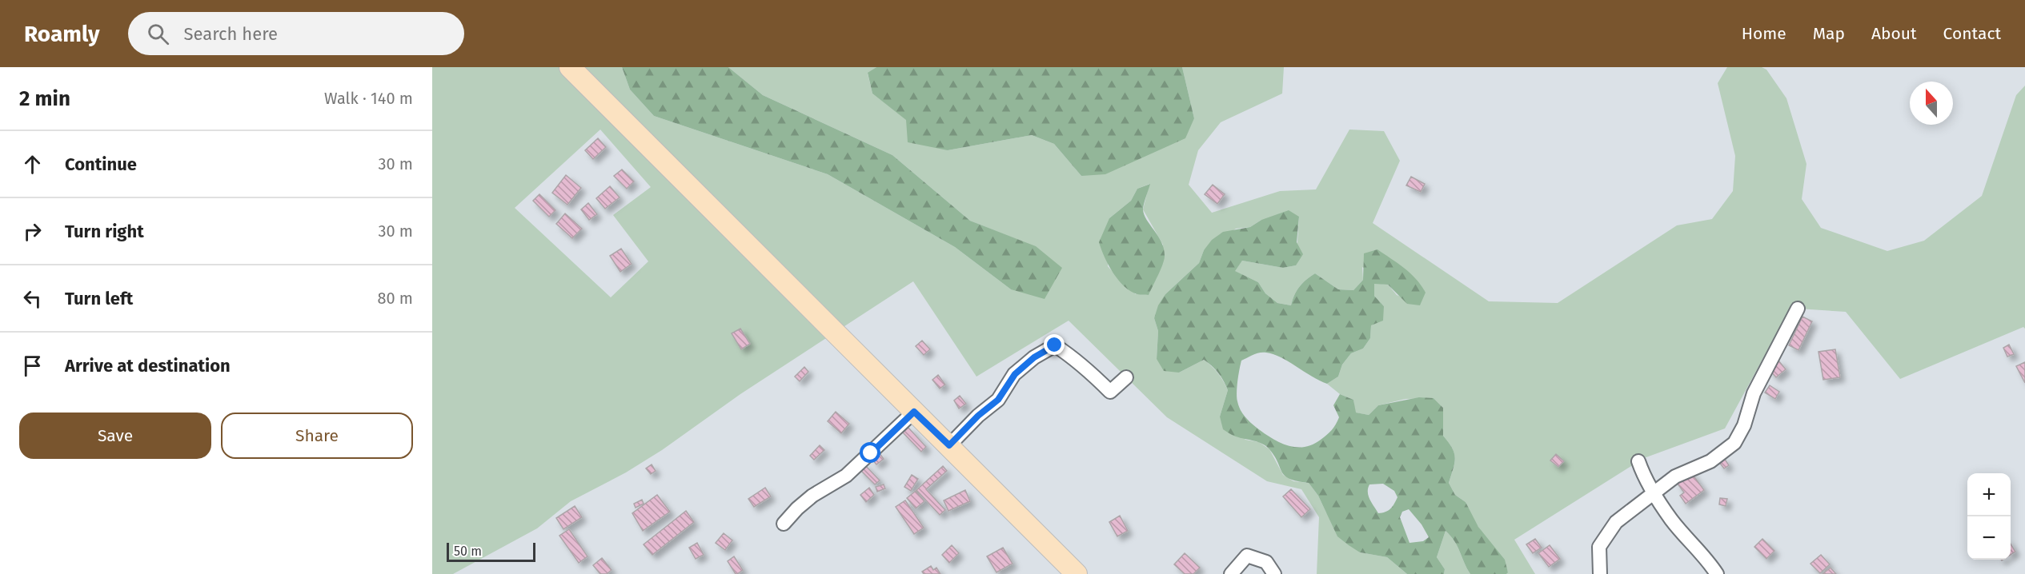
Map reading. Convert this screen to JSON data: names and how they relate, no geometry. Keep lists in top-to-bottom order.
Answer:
{
  "scale_bar": "50 m",
  "north": "top",
  "page": {
    "header": "Roamly",
    "search": "Search here",
    "nav": [
      "Home",
      "Map",
      "About",
      "Contact"
    ],
    "heading": ["2 min", "Walk · 140 m"],
    "list": [
      ["Continue", "30 m"],
      ["Turn right", "30 m"],
      ["Turn left", "80 m"],
      "Arrive at destination"
    ],
    "buttons": ["Save", "Share"],
    "map_buttons": ["+", "−"],
    "scale": "50 m"
  }
}
